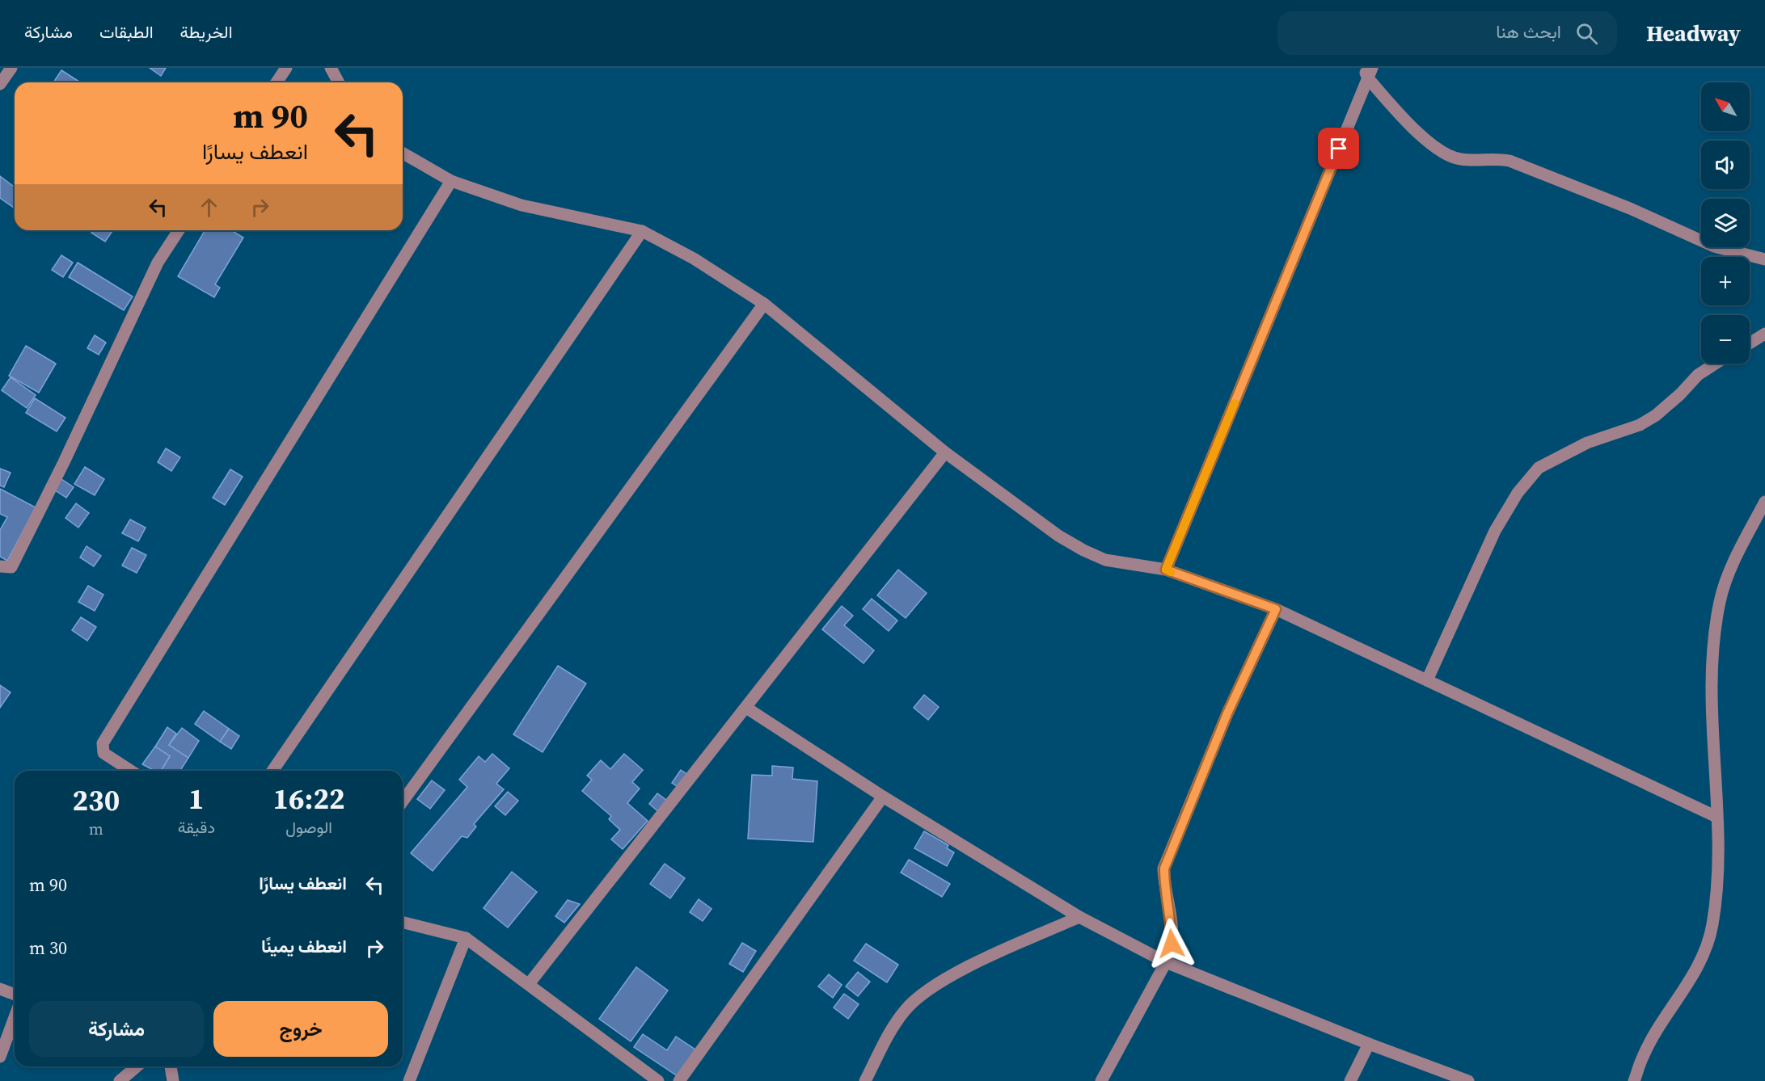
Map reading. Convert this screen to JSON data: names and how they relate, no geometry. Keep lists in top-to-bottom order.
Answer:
{
  "north": "top left",
  "page": {
    "header": "Headway",
    "search": "ابحث هنا",
    "nav": ["الخريطة", "الطبقات", "مشاركة"],
    "map_buttons": ["+", "−"],
    "turn": ["90 m", "انعطف يسارًا"],
    "eta": [
      "16:22",
      "الوصول",
      "1",
      "دقيقة",
      "230",
      "m"
    ],
    "list": [
      {
        "name": "انعطف يسارًا",
        "value": "90 m"
      },
      {
        "name": "انعطف يمينًا",
        "value": "30 m"
      }
    ],
    "buttons": ["خروج", "مشاركة"]
  }
}
